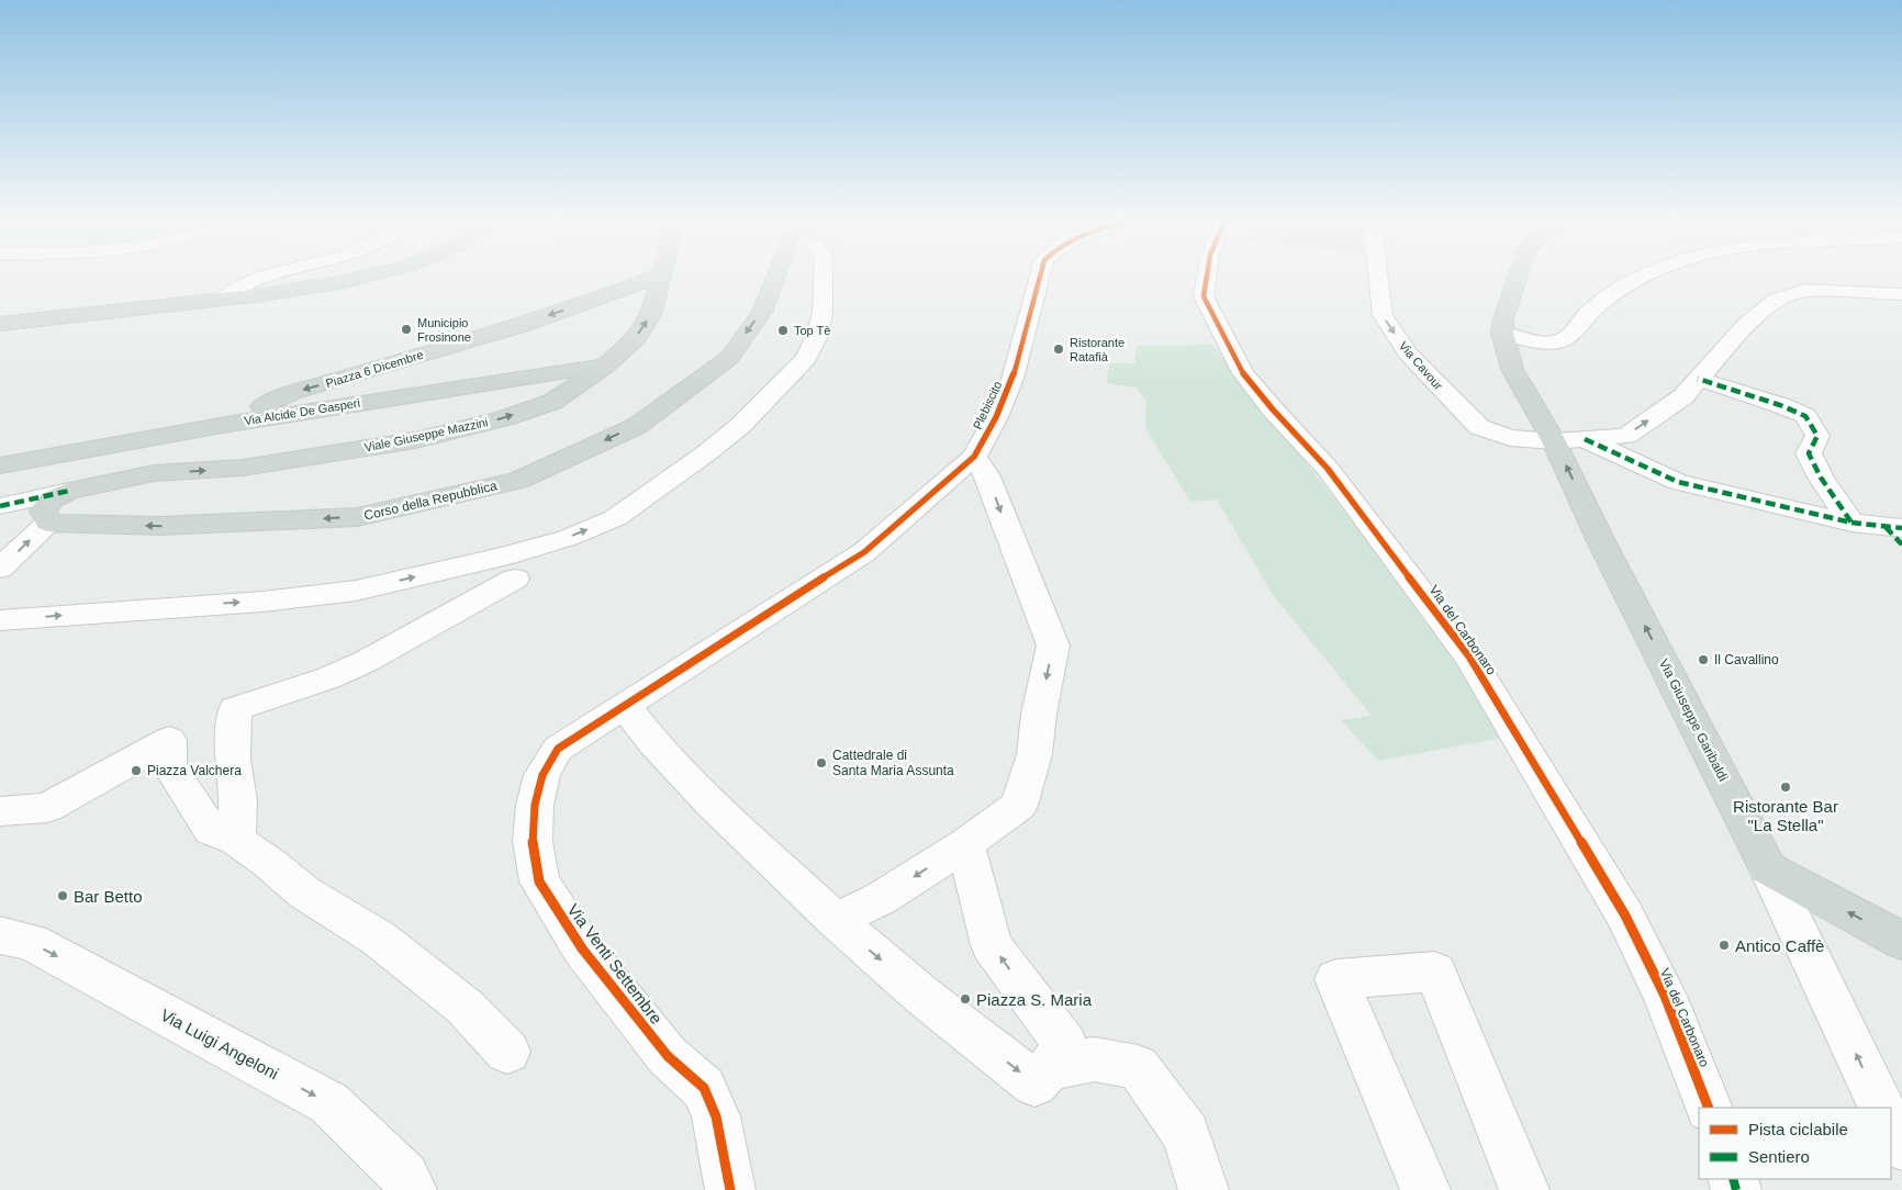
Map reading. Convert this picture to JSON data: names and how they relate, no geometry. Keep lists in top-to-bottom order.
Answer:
{
  "streets": {
    "main road": [
      "Piazza 6 Dicembre",
      "Via Alcide De Gasperi",
      "Viale Giuseppe Mazzini",
      "Corso della Repubblica",
      "Via Giuseppe Garibaldi"
    ],
    "street": [
      "Via Cavour",
      "Plebiscito",
      "Via del Carbonaro",
      "Via Venti Settembre",
      "Via Luigi Angeloni"
    ]
  },
  "crossings": [
    ["Via Cavour", "Via Giuseppe Garibaldi"],
    ["Piazza 6 Dicembre", "Via Alcide De Gasperi"],
    ["Piazza 6 Dicembre", "Viale Giuseppe Mazzini"],
    ["Plebiscito", "Via Venti Settembre"],
    ["Via Alcide De Gasperi", "Viale Giuseppe Mazzini"]
  ],
  "one_way": ["Via Giuseppe Garibaldi"],
  "places": [
    "Municipio Frosinone",
    "Top Tè",
    "Ristorante Ratafià",
    "Il Cavallino",
    "Cattedrale di Santa Maria Assunta",
    "Piazza Valchera",
    "Ristorante Bar \"La Stella\"",
    "Bar Betto",
    "Antico Caffè",
    "Piazza S. Maria"
  ],
  "legend": ["Pista ciclabile", "Sentiero"]
}
